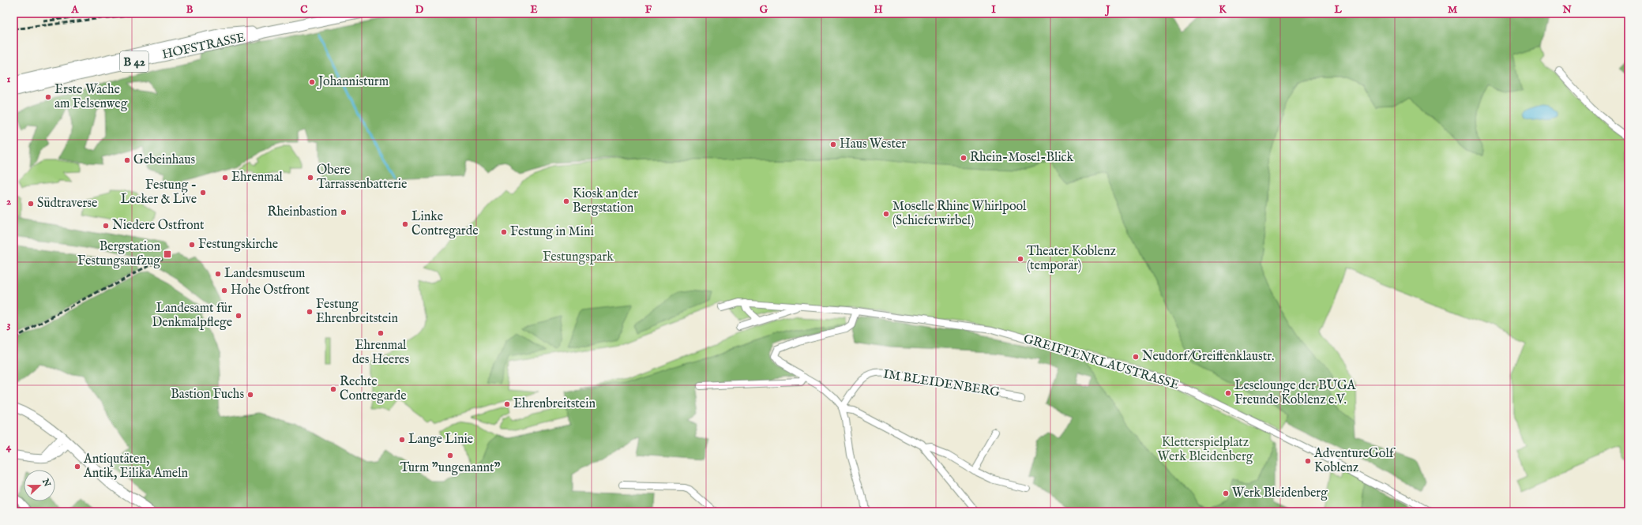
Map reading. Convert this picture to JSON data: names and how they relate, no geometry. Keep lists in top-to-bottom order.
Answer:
{
  "streets": {
    "main road": ["HOFSTRASSE", "B 42"],
    "street": ["GREIFFENKLAUSTRASSE", "IM BLEIDENBERG"]
  },
  "parks": ["Festungspark", "Kletterspielplatz Werk Bleidenberg"],
  "places": {
    "other": [
      "Johannisturm",
      "Erste Wache am Felsenweg",
      "Haus Wester",
      "Rhein-Mosel-Blick",
      "Gebeinhaus",
      "Ehrenmal",
      "Obere Tarrassenbatterie",
      "Festung - Lecker & Live",
      "Kiosk an der Bergstation",
      "Südtraverse",
      "Rheinbastion",
      "Moselle Rhine Whirlpool (Schieferwirbel)",
      "Linke Contregarde",
      "Niedere Ostfront",
      "Festung in Mini",
      "Festungskirche",
      "Theater Koblenz (temporär)",
      "Landesmuseum",
      "Hohe Ostfront",
      "Festung Ehrenbreitstein",
      "Landesamt für Denkmalpflege",
      "Ehrenmal des Heeres",
      "Neudorf/Greiffenklaustr.",
      "Rechte Contregarde",
      "Leselounge der BUGA Freunde Koblenz e.V.",
      "Bastion Fuchs",
      "Ehrenbreitstein",
      "Lange Linie",
      "Turm \"ungenannt\"",
      "AdventureGolf Koblenz",
      "Antiqutäten, Antik, Eilika Ameln",
      "Werk Bleidenberg"
    ],
    "transit": ["Bergstation Festungsaufzug"]
  },
  "north": "right",
  "grid": {
    "columns": [
      "A",
      "B",
      "C",
      "D",
      "E",
      "F",
      "G",
      "H",
      "I",
      "J",
      "K",
      "L",
      "M",
      "N"
    ],
    "rows": [
      "1",
      "2",
      "3",
      "4"
    ]
  }
}
